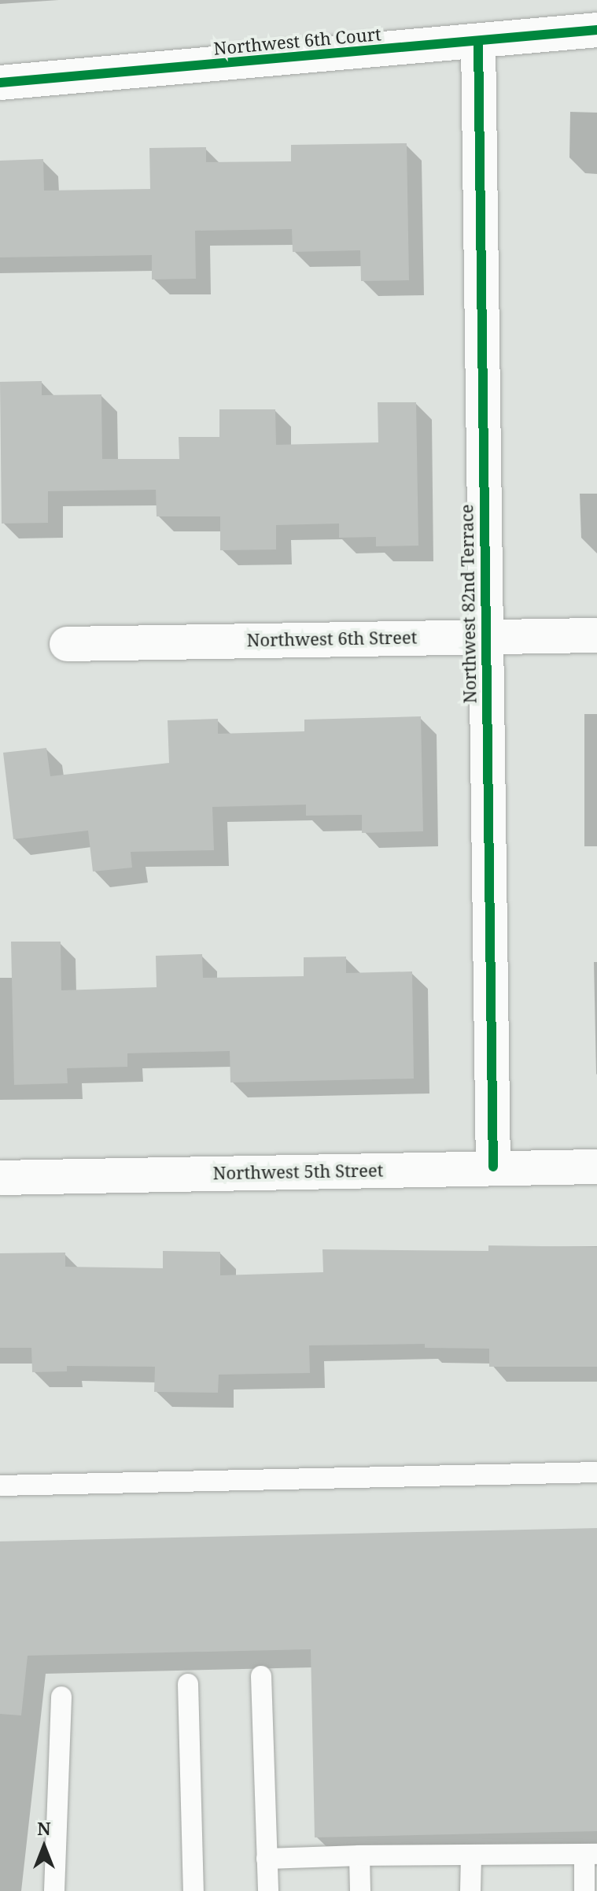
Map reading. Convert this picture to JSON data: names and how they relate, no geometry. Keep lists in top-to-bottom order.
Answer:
{
  "streets": {
    "street": [
      "Northwest 6th Court",
      "Northwest 82nd Terrace",
      "Northwest 6th Street",
      "Northwest 5th Street"
    ]
  },
  "crossings": [
    ["Northwest 6th Court", "Northwest 82nd Terrace"],
    ["Northwest 82nd Terrace", "Northwest 6th Street"],
    ["Northwest 82nd Terrace", "Northwest 5th Street"]
  ],
  "north": "top"
}
